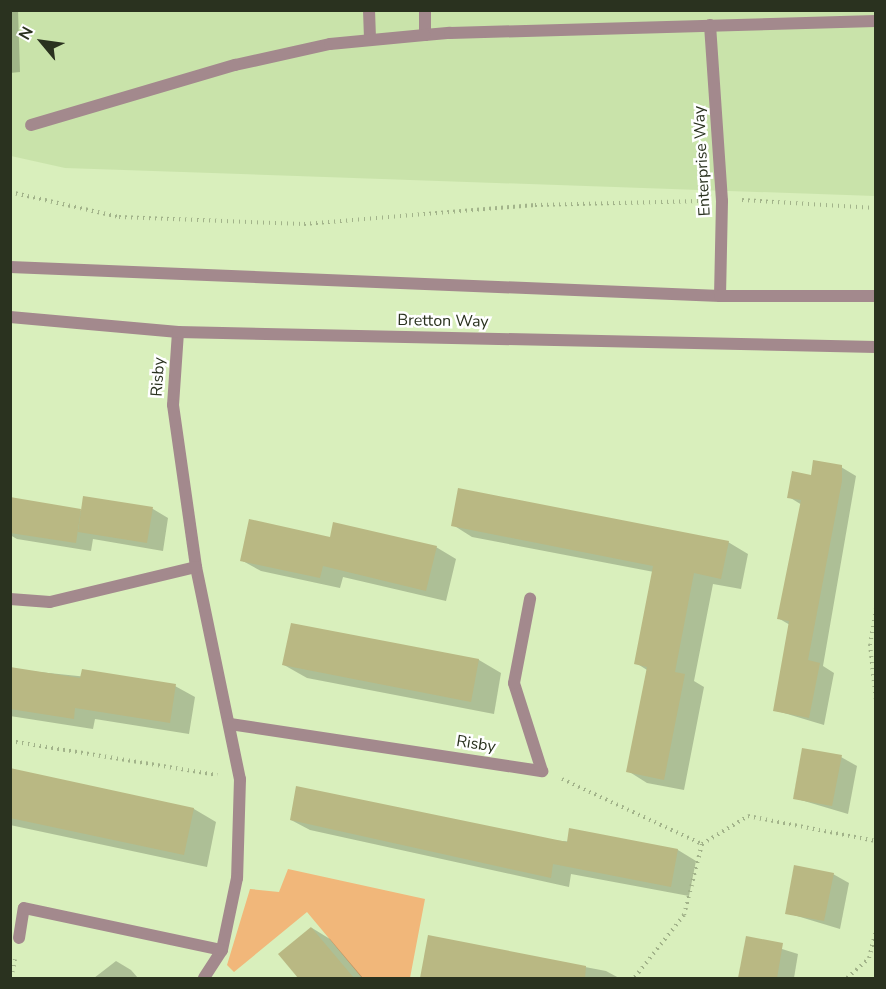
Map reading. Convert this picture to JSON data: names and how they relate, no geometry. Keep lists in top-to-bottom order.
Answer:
{
  "streets": {
    "street": ["Enterprise Way", "Bretton Way", "Risby"]
  },
  "crossings": [
    ["Bretton Way", "Risby"]
  ],
  "north": "top left"
}
